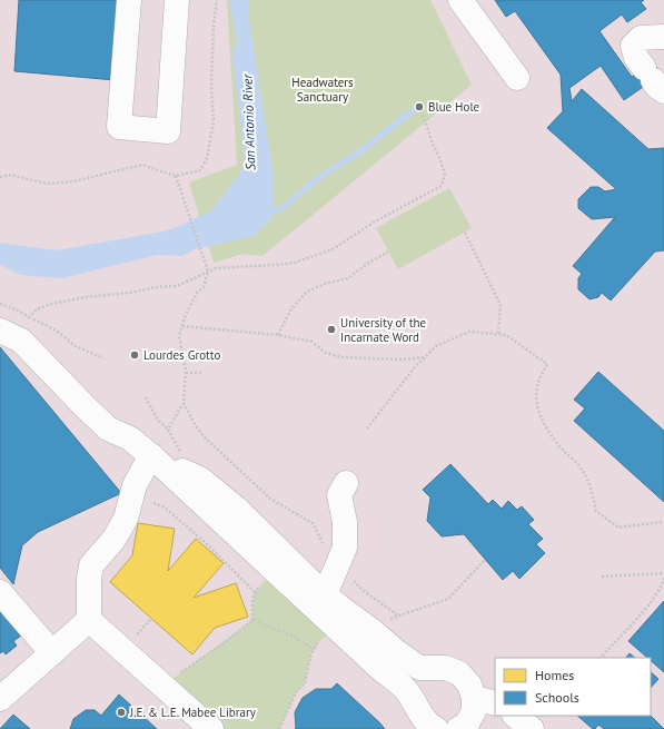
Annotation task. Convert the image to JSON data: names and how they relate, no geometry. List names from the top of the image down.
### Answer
{
  "water": ["San Antonio River"],
  "parks": ["Headwaters Sanctuary"],
  "places": [
    "Blue Hole",
    "University of the Incarnate Word",
    "Lourdes Grotto",
    "J.E. & L.E. Mabee Library"
  ],
  "legend": ["Homes", "Schools"]
}
